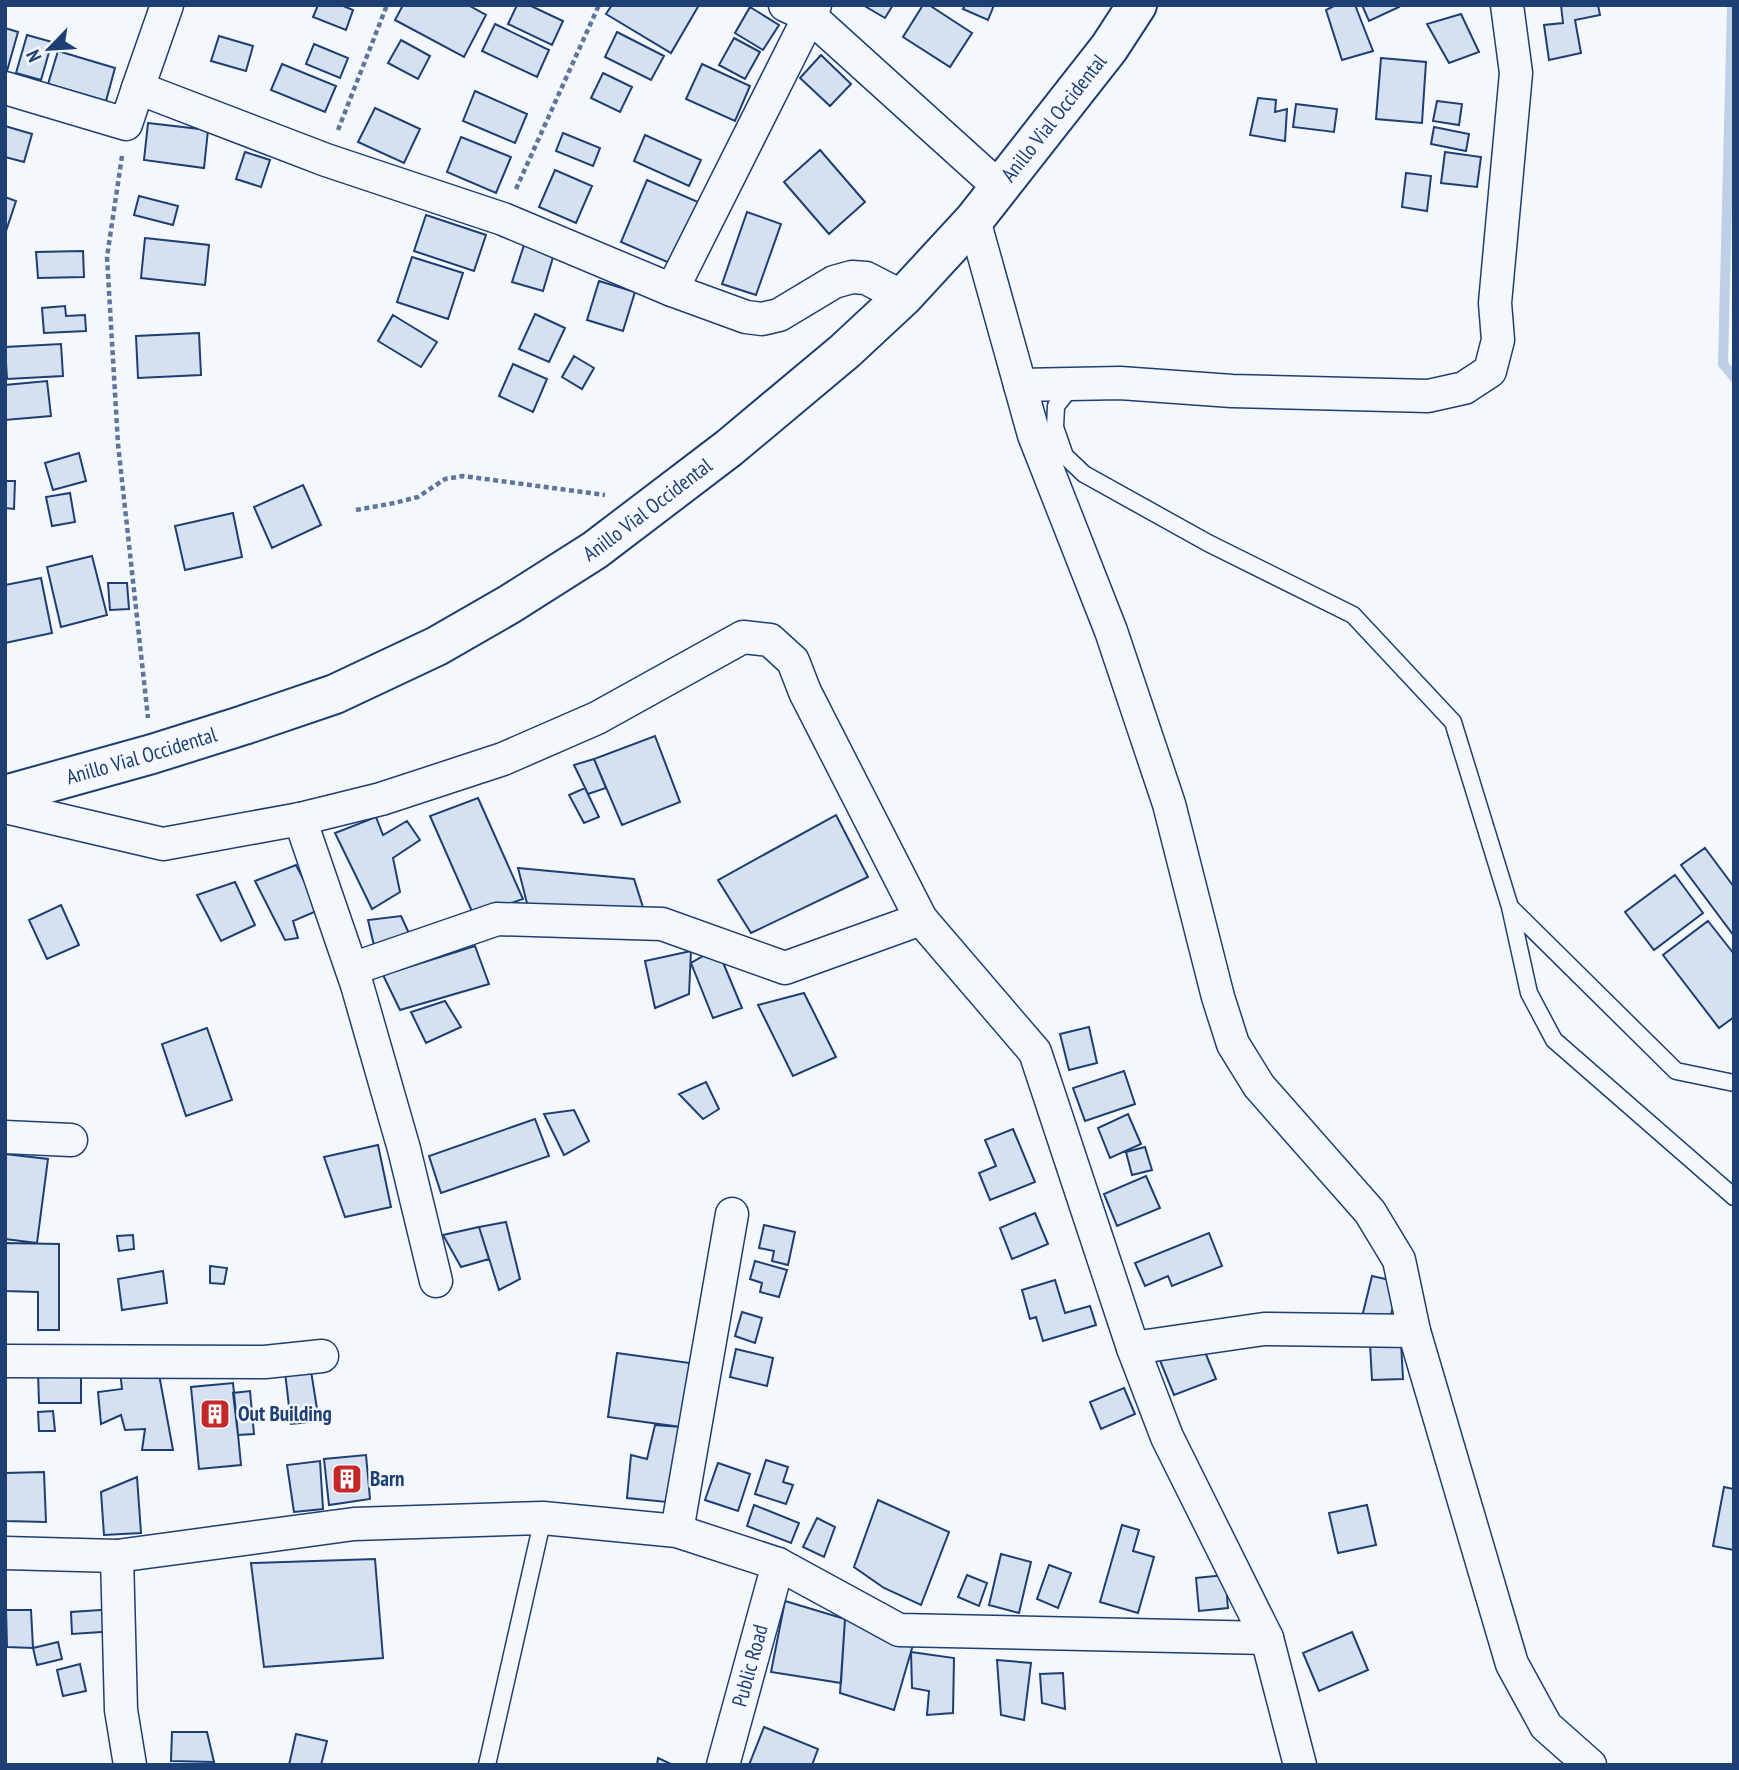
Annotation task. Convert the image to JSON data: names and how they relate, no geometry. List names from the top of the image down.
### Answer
{
  "streets": {
    "highway": ["Anillo Vial Occidental"],
    "street": ["Public Road"]
  },
  "places": {
    "building": ["Out Building", "Barn"]
  },
  "north": "bottom left"
}
